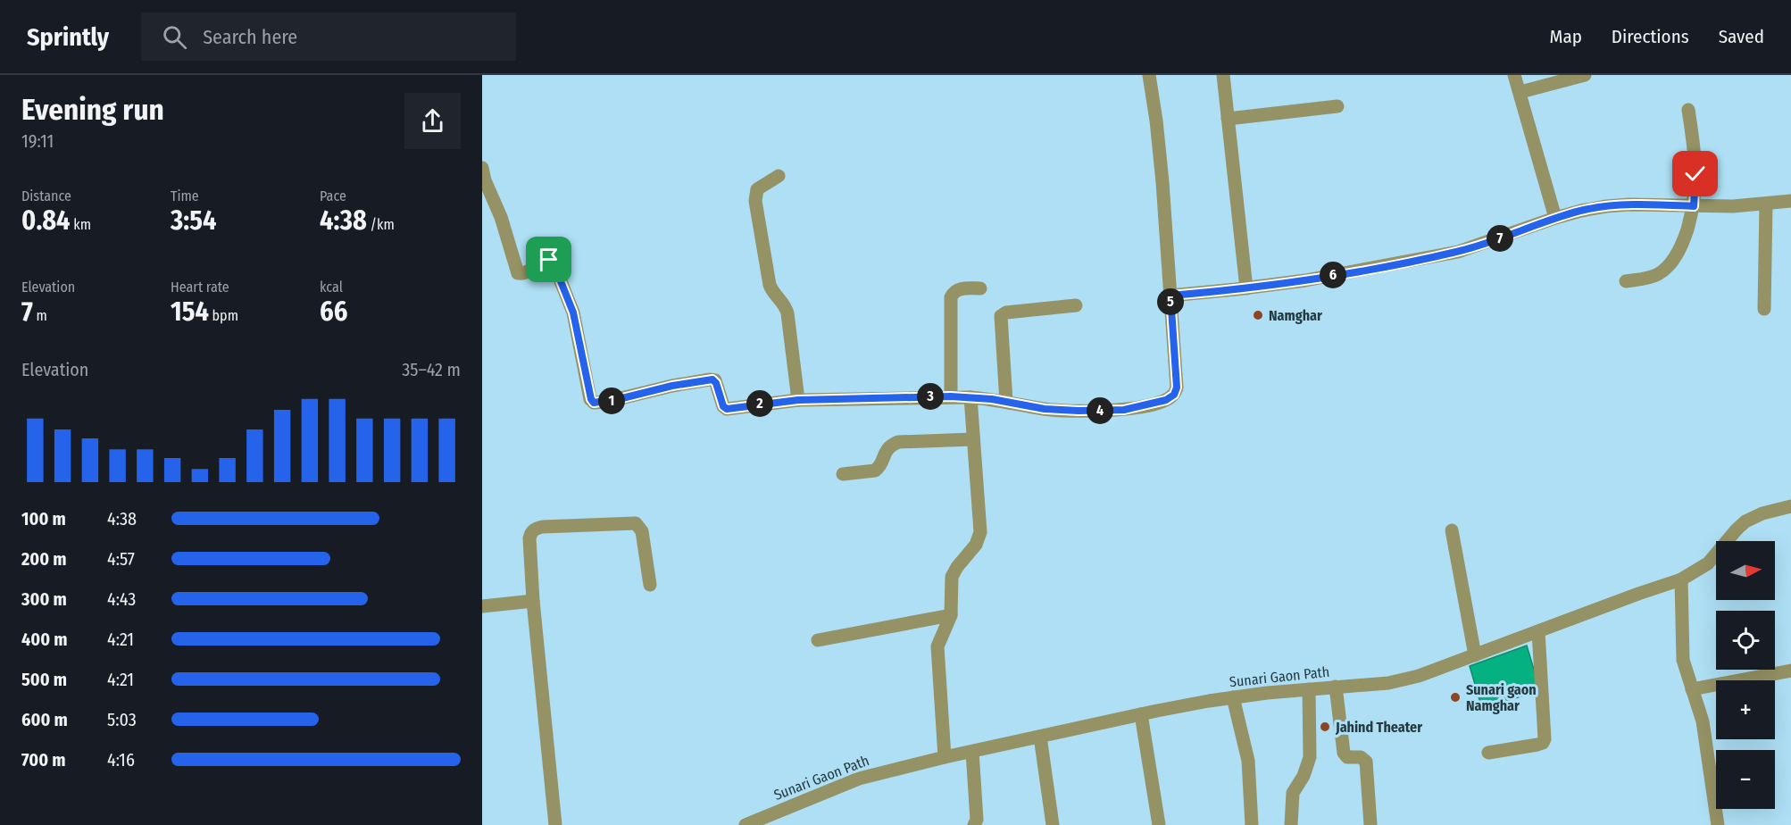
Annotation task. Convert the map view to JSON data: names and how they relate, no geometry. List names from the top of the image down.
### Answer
{
  "streets": {
    "street": ["Sunari Gaon Path"]
  },
  "places": ["Namghar", "Sunari gaon Namghar", "Jahind Theater"],
  "north": "right",
  "page": {
    "header": "Sprintly",
    "search": "Search here",
    "nav": ["Map", "Directions", "Saved"],
    "heading": ["Evening run", "19:11"],
    "stats": [
      ["Distance", "0.84 km"],
      ["Time", "3:54"],
      ["Pace", "4:38 /km"],
      ["Elevation", "7 m"],
      ["Heart rate", "154 bpm"],
      ["kcal", "66"]
    ],
    "pins": [
      "7",
      "6",
      "5",
      "3",
      "1",
      "2",
      "4"
    ],
    "chart": ["Elevation", "35–42 m"],
    "list": [
      {
        "name": "100 m",
        "note": "4:38"
      },
      {
        "name": "200 m",
        "note": "4:57"
      },
      {
        "name": "300 m",
        "note": "4:43"
      },
      {
        "name": "400 m",
        "note": "4:21"
      },
      {
        "name": "500 m",
        "note": "4:21"
      },
      {
        "name": "600 m",
        "note": "5:03"
      },
      {
        "name": "700 m",
        "note": "4:16"
      }
    ],
    "map_buttons": ["+", "−"]
  }
}
